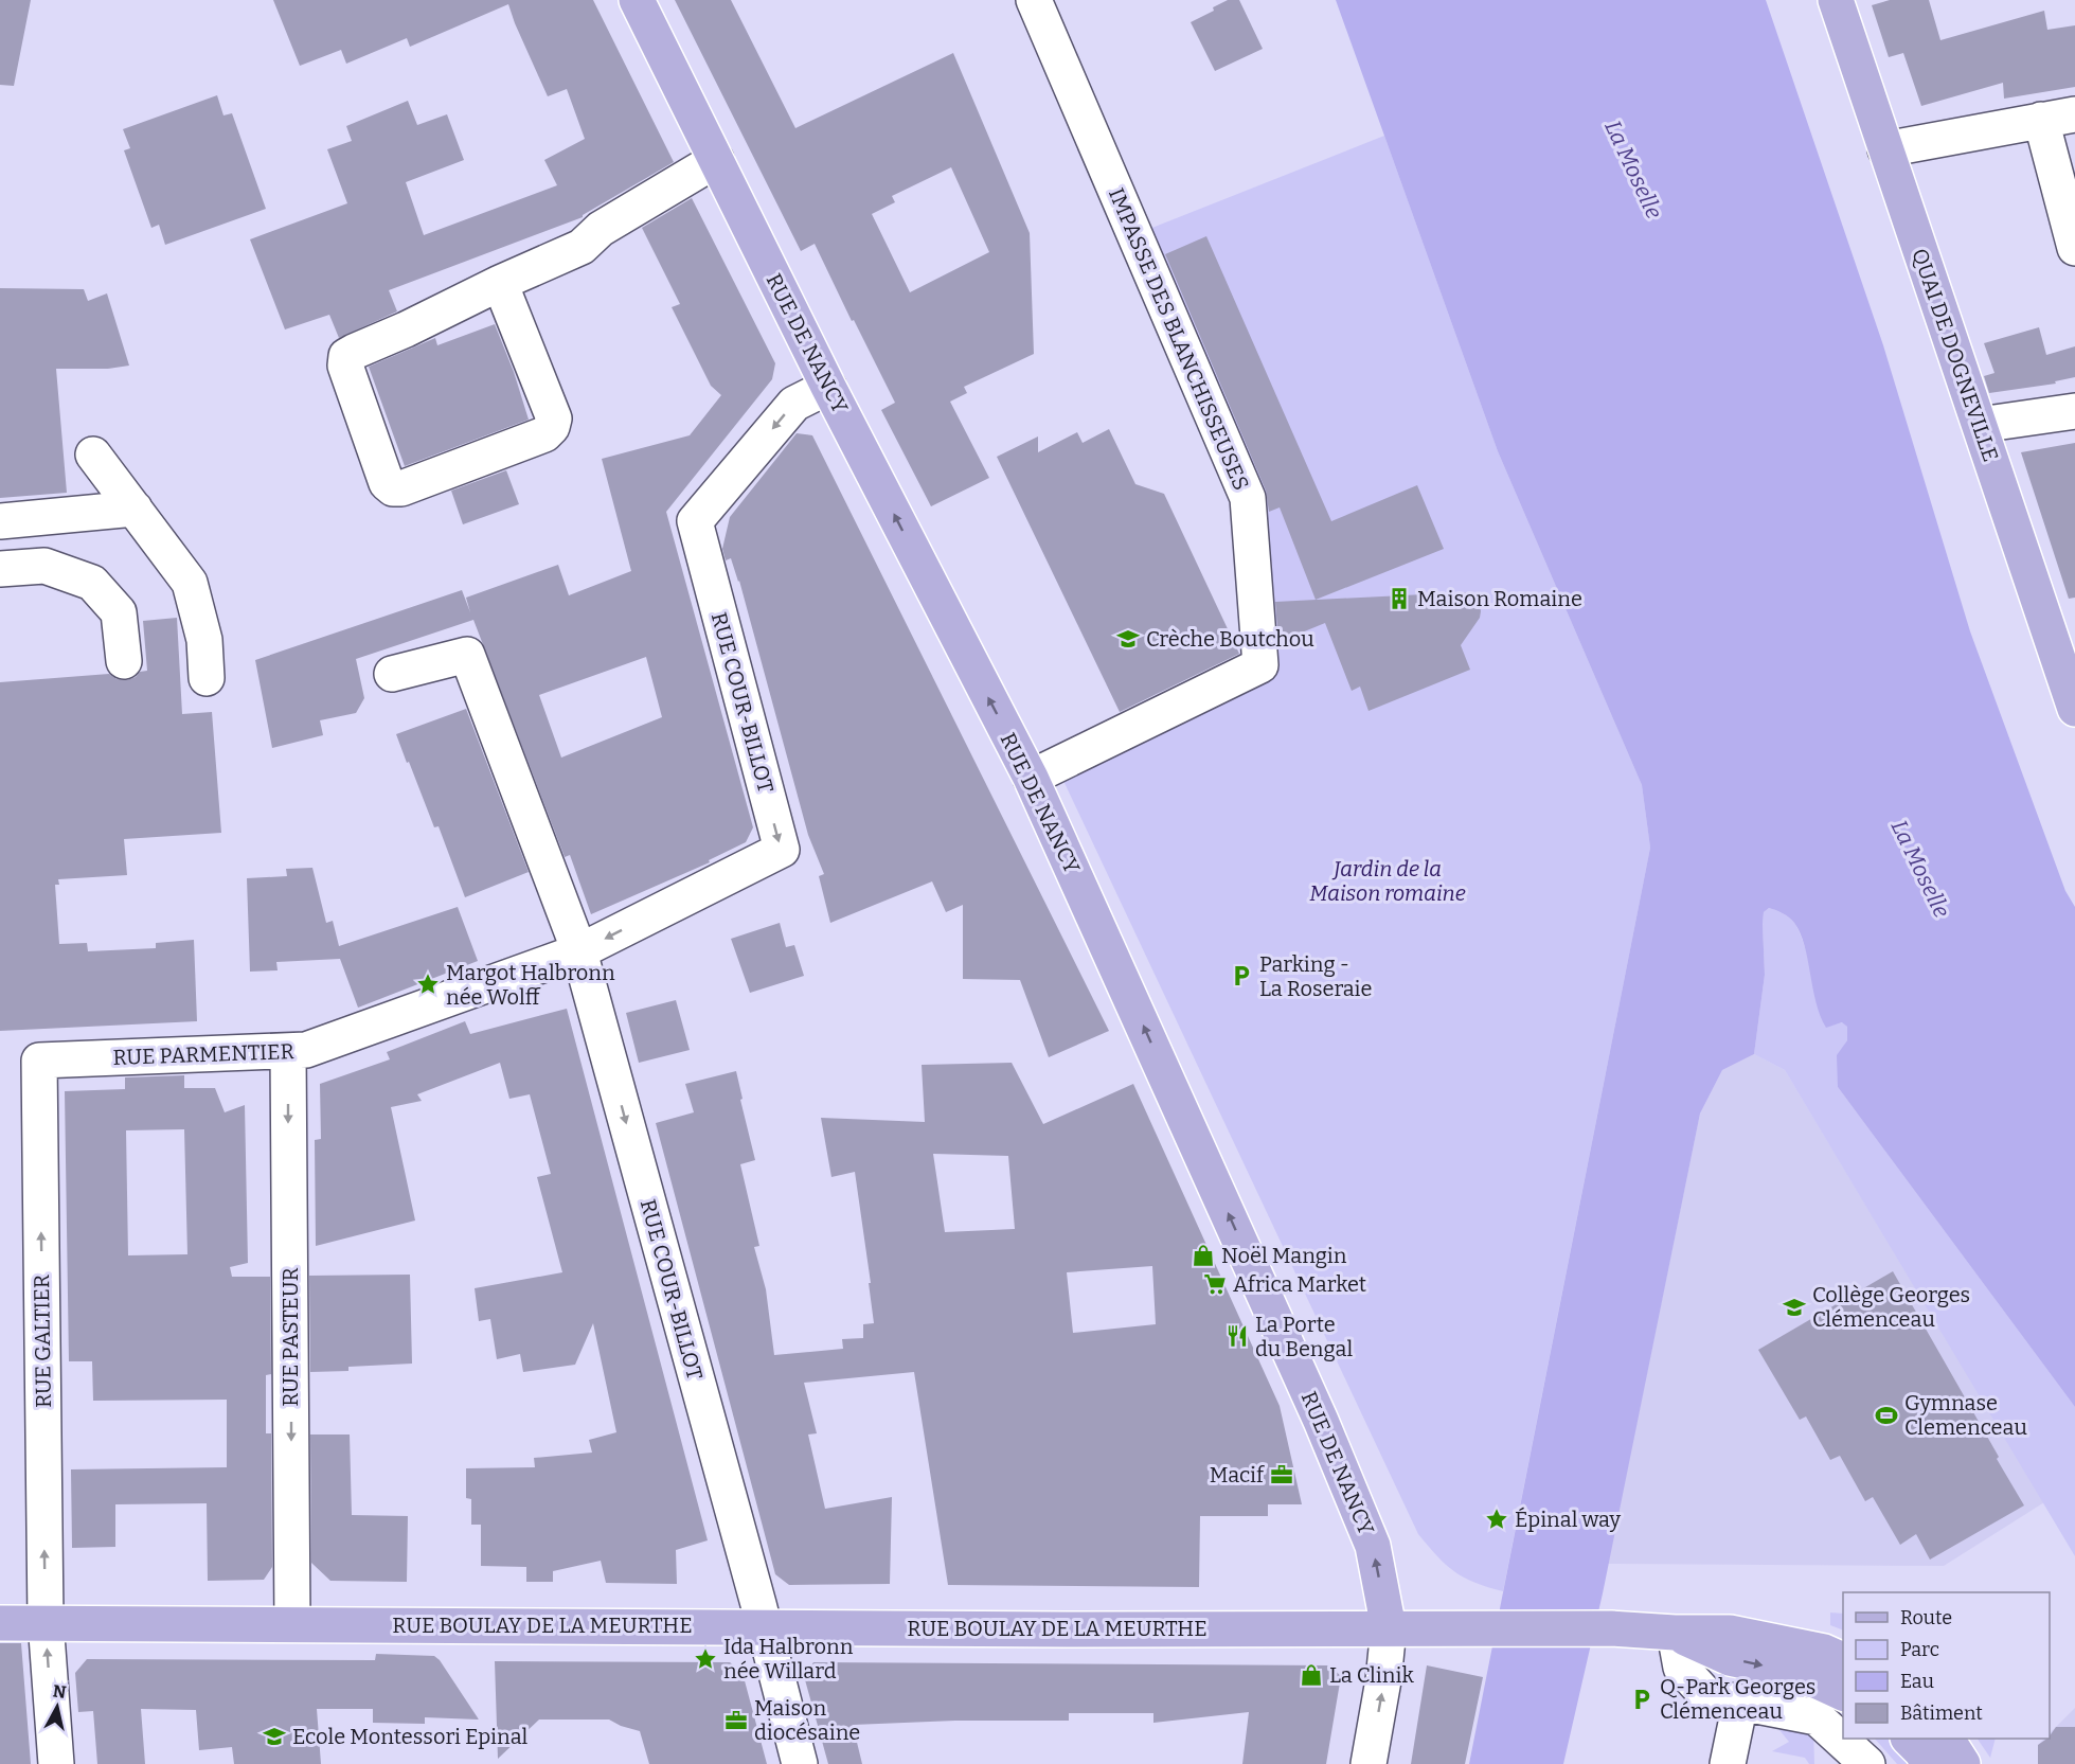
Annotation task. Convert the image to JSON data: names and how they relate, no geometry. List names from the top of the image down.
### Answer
{
  "streets": {
    "main road": ["RUE DE NANCY", "QUAI DE DOGNEVILLE", "RUE BOULAY DE LA MEURTHE"],
    "street": [
      "IMPASSE DES BLANCHISSEUSES",
      "RUE COUR-BILLOT",
      "RUE PARMENTIER",
      "RUE PASTEUR",
      "RUE GALTIER"
    ]
  },
  "crossings": [
    ["IMPASSE DES BLANCHISSEUSES", "RUE DE NANCY"],
    ["RUE DE NANCY", "RUE COUR-BILLOT"],
    ["RUE DE NANCY", "RUE BOULAY DE LA MEURTHE"],
    ["RUE COUR-BILLOT", "RUE PARMENTIER"],
    ["RUE COUR-BILLOT", "RUE BOULAY DE LA MEURTHE"],
    ["RUE PARMENTIER", "RUE PASTEUR"],
    ["RUE PARMENTIER", "RUE GALTIER"],
    ["RUE PASTEUR", "RUE BOULAY DE LA MEURTHE"],
    ["RUE GALTIER", "RUE BOULAY DE LA MEURTHE"]
  ],
  "one_way": [
    "RUE DE NANCY",
    "RUE COUR-BILLOT",
    "RUE PASTEUR",
    "RUE GALTIER"
  ],
  "water": ["La Moselle"],
  "parks": ["Jardin de la Maison romaine"],
  "places": {
    "building": ["Maison Romaine"],
    "school or university": ["Crèche Boutchou", "Collège Georges Clémenceau", "Ecole Montessori Epinal"],
    "parking": ["Parking - La Roseraie", "Q-Park Georges Clémenceau"],
    "place": ["Margot Halbronn née Wolff", "Épinal way", "Ida Halbronn née Willard"],
    "shop": ["Noël Mangin", "La Clinik"],
    "supermarket": ["Africa Market"],
    "restaurant": ["La Porte du Bengal"],
    "sports": ["Gymnase Clemenceau"],
    "office": ["Macif", "Maison diocésaine"]
  },
  "legend": [
    "Route",
    "Parc",
    "Eau",
    "Bâtiment"
  ],
  "north": "top"
}
